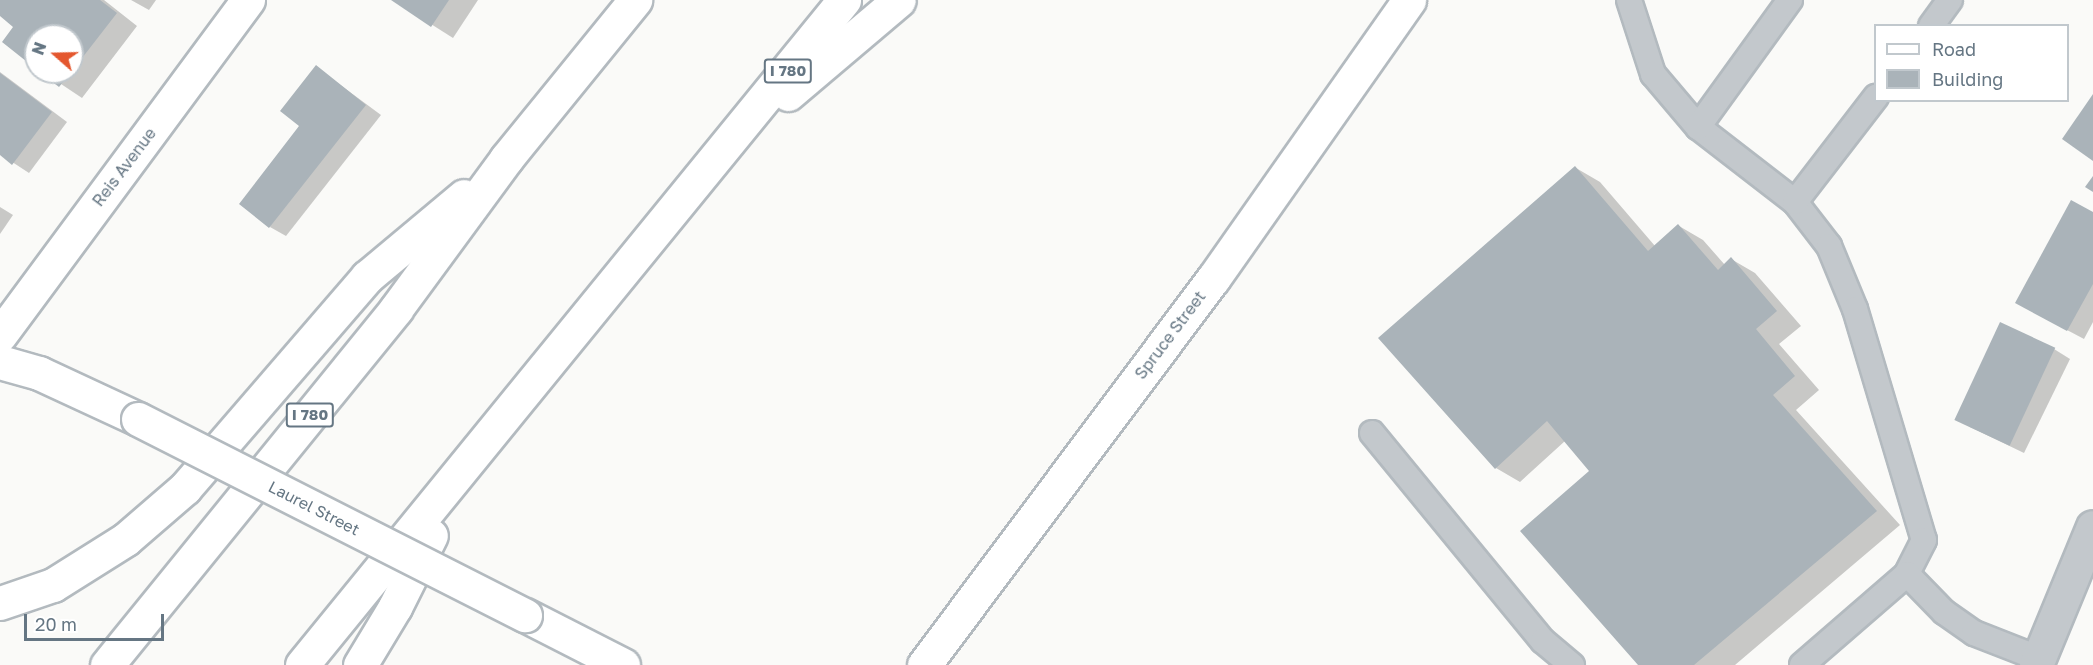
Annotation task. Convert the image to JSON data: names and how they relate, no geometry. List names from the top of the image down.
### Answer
{
  "streets": {
    "main road": [
      "I 780",
      "Reis Avenue",
      "Spruce Street",
      "Laurel Street"
    ]
  },
  "legend": ["Road", "Building"],
  "scale_bar": "20 m",
  "north": "left"
}
